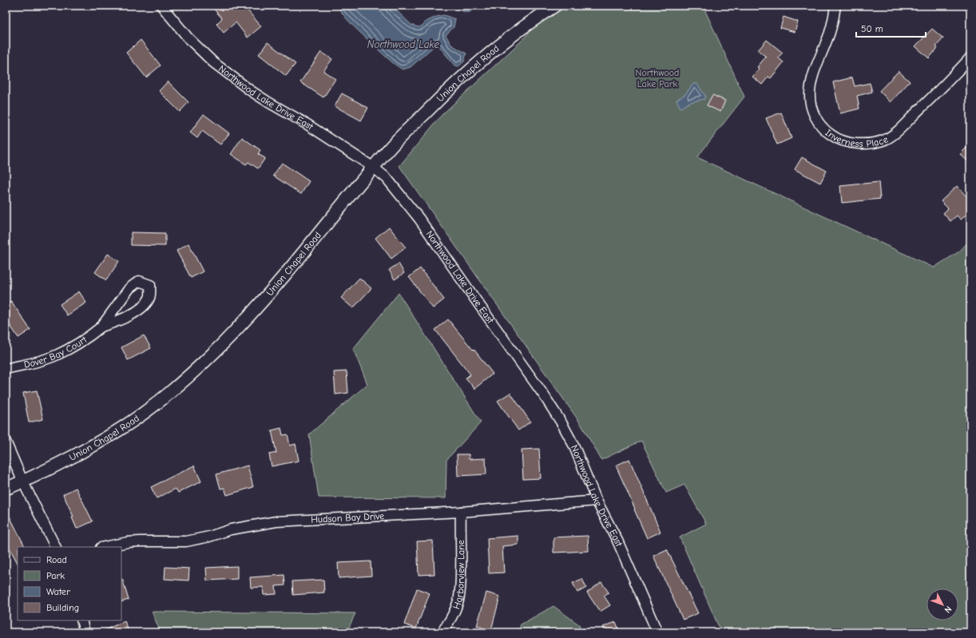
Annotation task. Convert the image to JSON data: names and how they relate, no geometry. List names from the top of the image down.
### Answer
{
  "streets": {
    "street": [
      "Union Chapel Road",
      "Northwood Lake Drive East",
      "Inverness Place",
      "Dover Bay Court",
      "Hudson Bay Drive",
      "Harborview Lane"
    ]
  },
  "crossings": [
    ["Union Chapel Road", "Northwood Lake Drive East"],
    ["Northwood Lake Drive East", "Hudson Bay Drive"],
    ["Hudson Bay Drive", "Harborview Lane"]
  ],
  "water": ["Northwood Lake"],
  "parks": ["Northwood Lake Park"],
  "legend": [
    "Road",
    "Park",
    "Water",
    "Building"
  ],
  "scale_bar": "50 m",
  "north": "bottom right"
}
